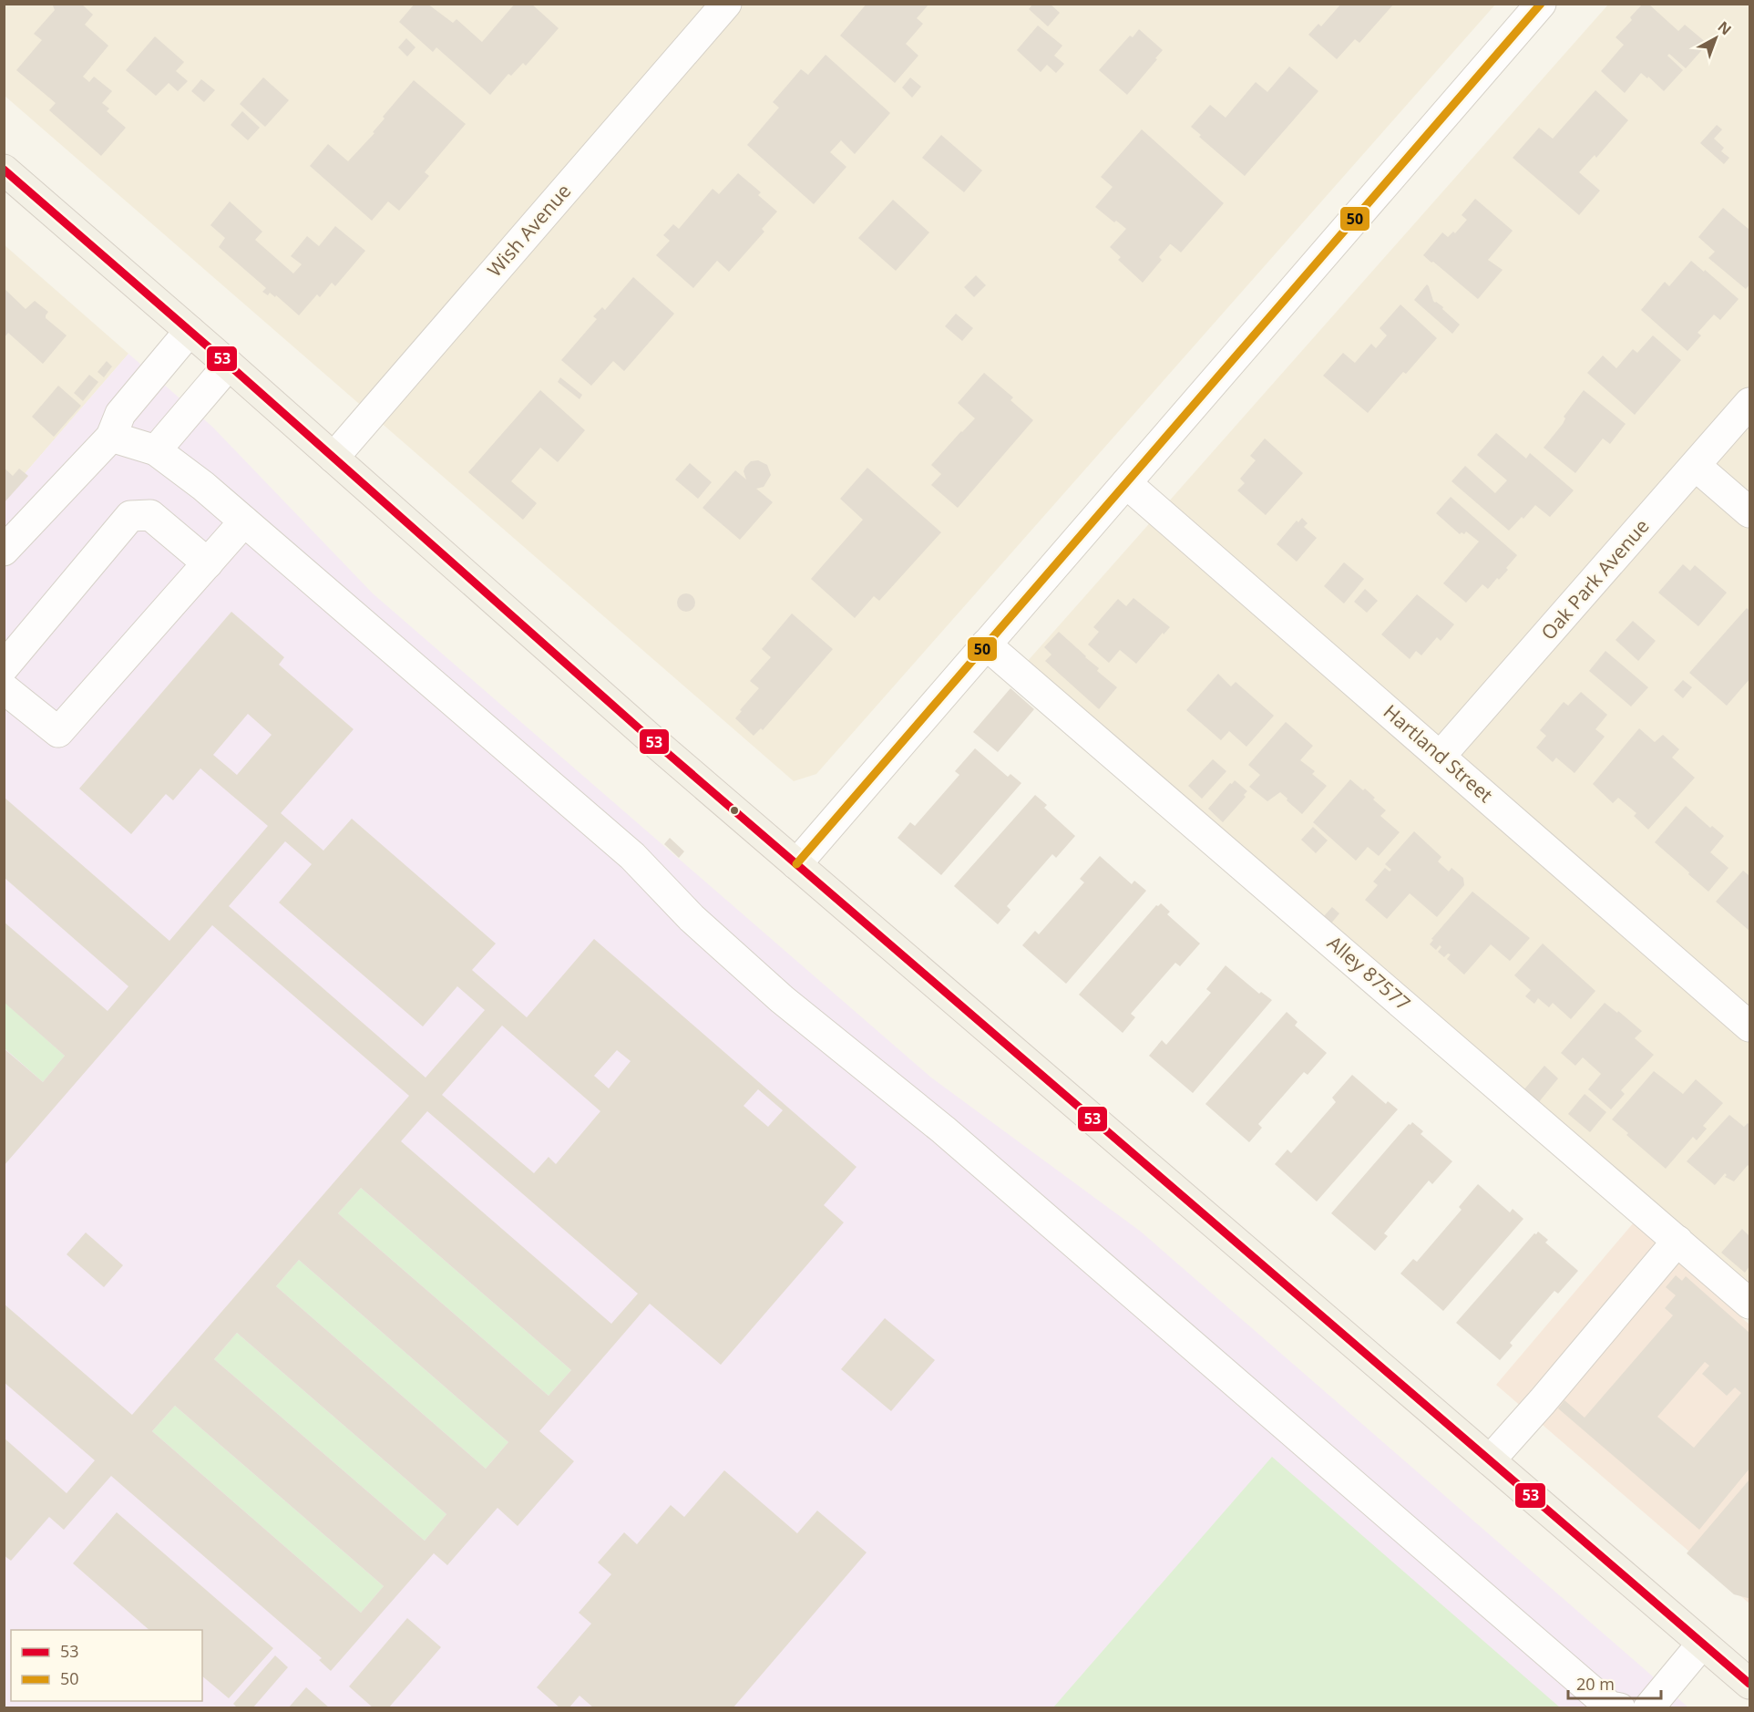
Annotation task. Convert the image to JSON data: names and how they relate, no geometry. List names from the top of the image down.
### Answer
{
  "streets": {
    "street": [
      "Wish Avenue",
      "Oak Park Avenue",
      "Hartland Street",
      "Alley 87577"
    ]
  },
  "crossings": [
    ["Oak Park Avenue", "Hartland Street"]
  ],
  "lines": ["transit line 50", "transit line 53"],
  "legend": ["53", "50"],
  "scale_bar": "20 m",
  "north": "top right"
}
